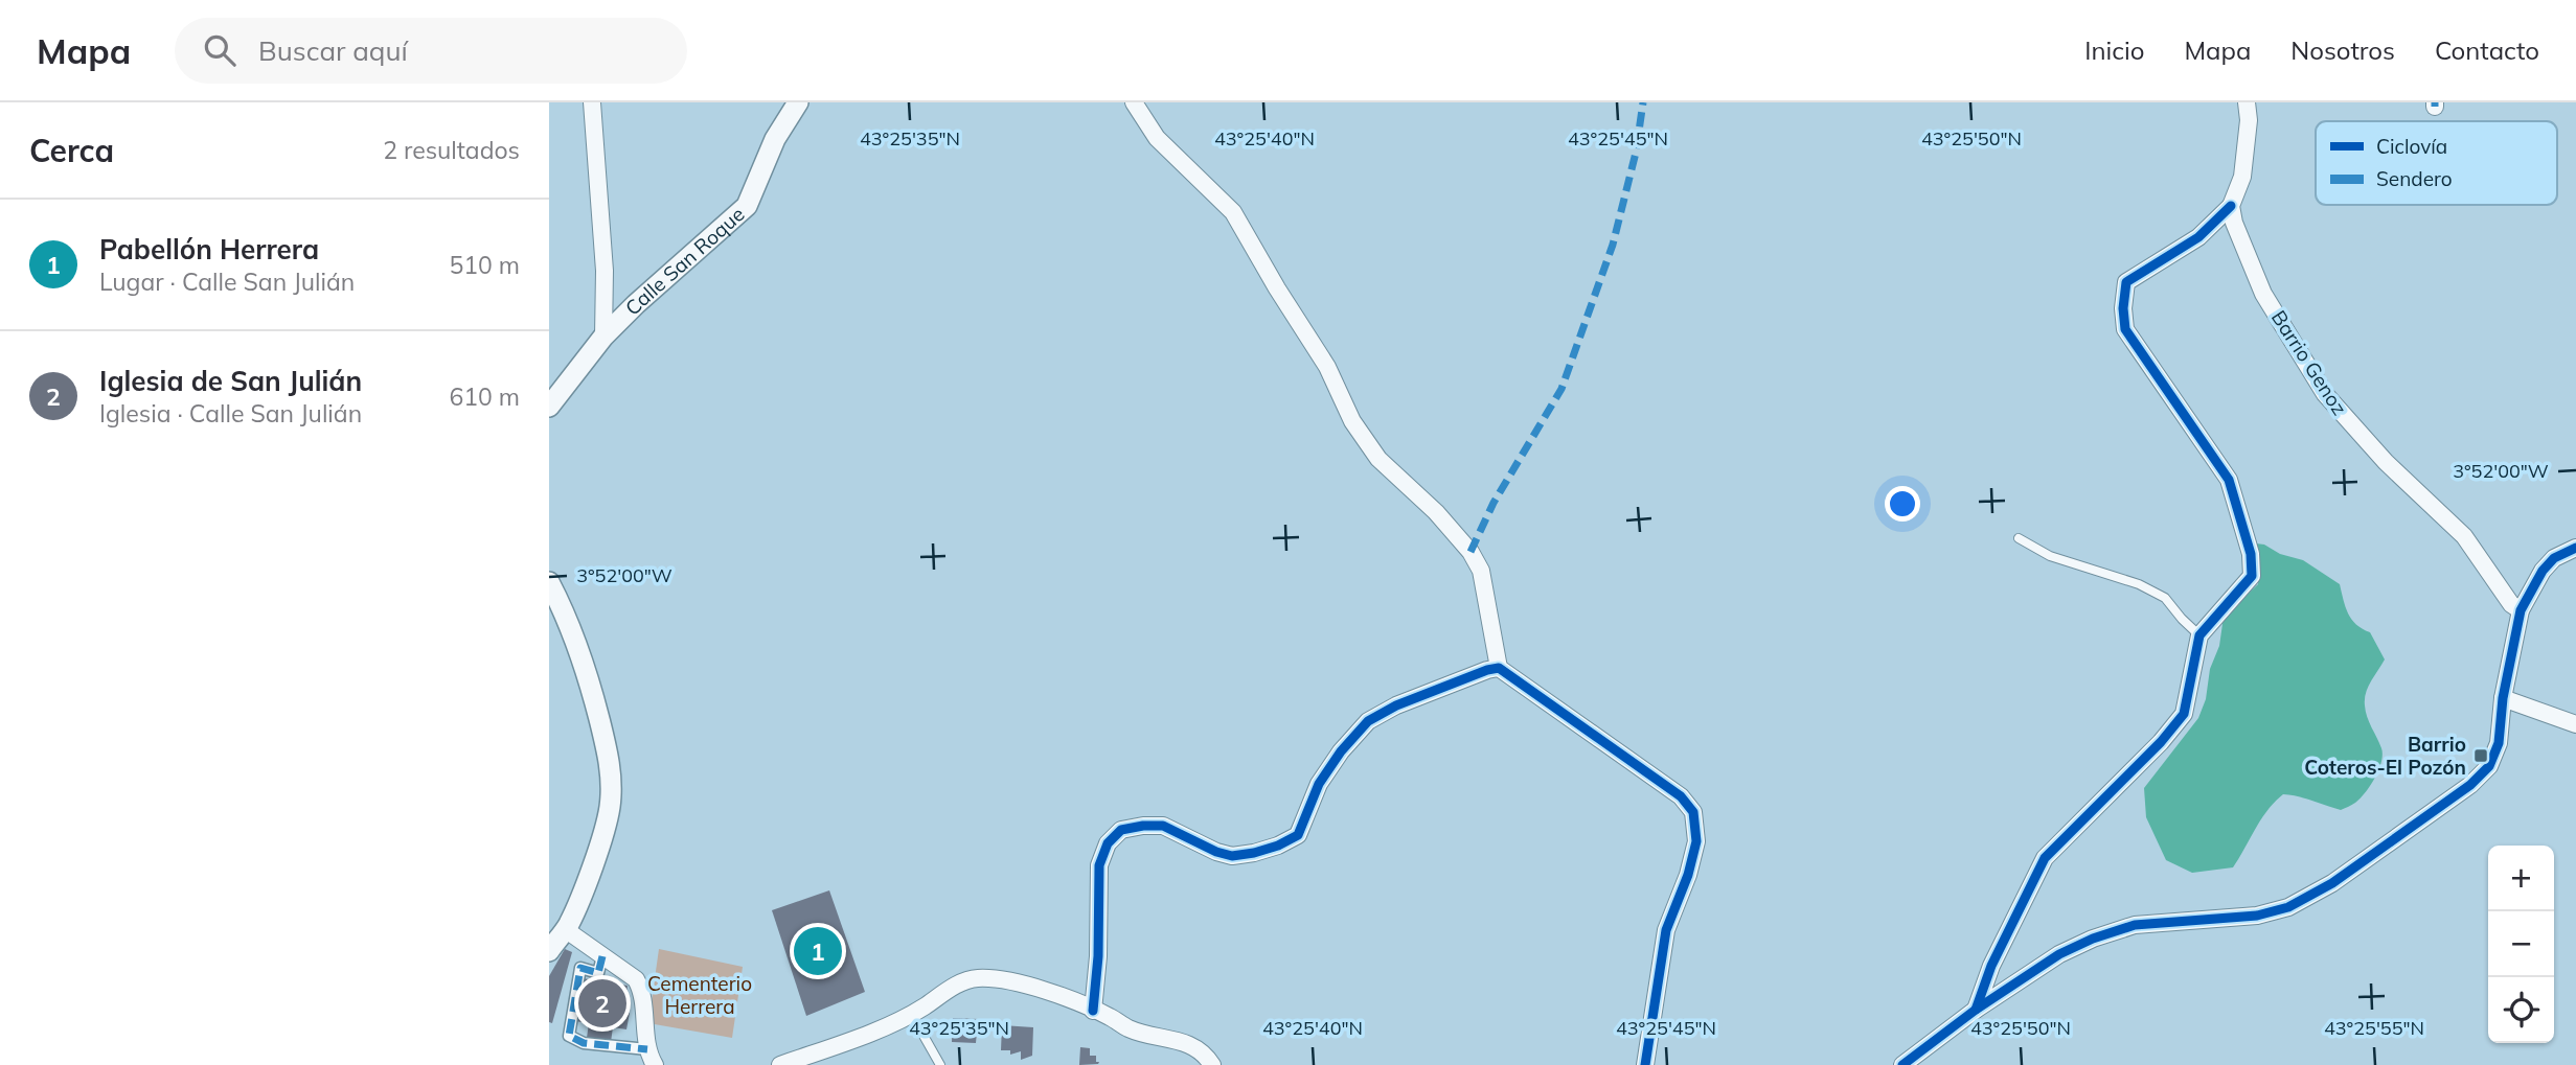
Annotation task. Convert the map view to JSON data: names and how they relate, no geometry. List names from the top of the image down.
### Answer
{
  "streets": {
    "street": ["Calle San Roque", "Barrio Genoz"]
  },
  "parks": ["Cementerio Herrera"],
  "places": {
    "transit": ["Barrio Coteros-El Pozón"]
  },
  "legend": ["Ciclovía", "Sendero"],
  "page": {
    "header": "Mapa",
    "search": "Buscar aquí",
    "nav": [
      "Inicio",
      "Mapa",
      "Nosotros",
      "Contacto"
    ],
    "heading": ["Cerca", "2 resultados"],
    "list": [
      {
        "mark": "1",
        "name": "Pabellón Herrera",
        "note": "Lugar · Calle San Julián",
        "value": "510 m"
      },
      {
        "mark": "2",
        "name": "Iglesia de San Julián",
        "note": "Iglesia · Calle San Julián",
        "value": "610 m"
      }
    ],
    "map_buttons": ["+", "−"],
    "pins": ["1", "2"]
  },
  "coordinates": [
    "43°25'35\"N",
    "43°25'40\"N",
    "43°25'45\"N",
    "43°25'50\"N",
    "3°52'00\"W",
    "43°25'55\"N"
  ]
}
